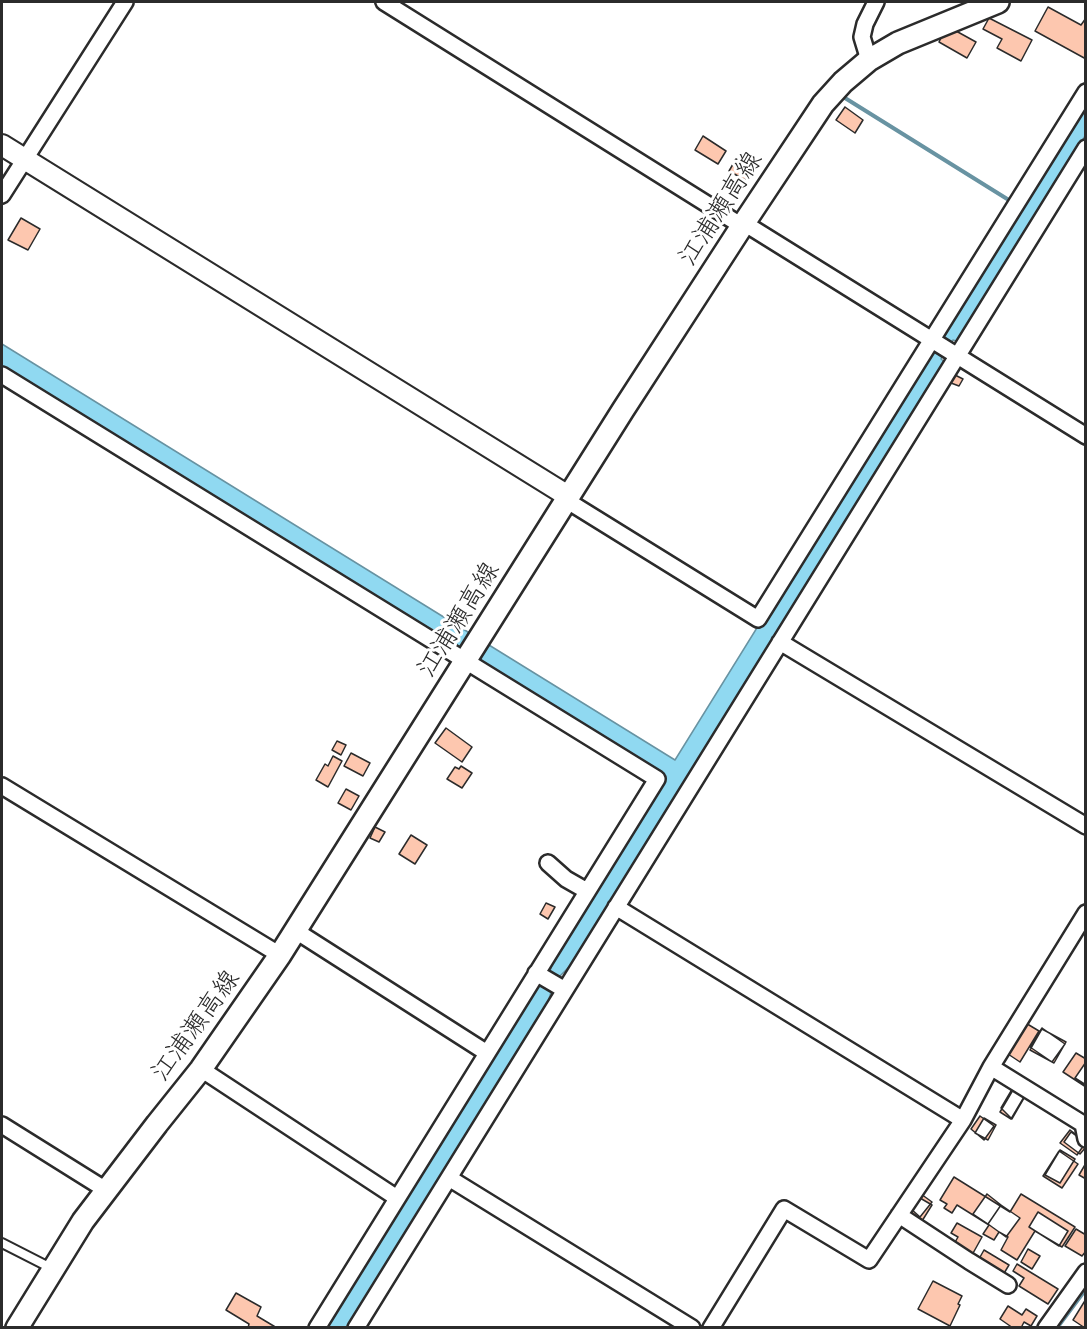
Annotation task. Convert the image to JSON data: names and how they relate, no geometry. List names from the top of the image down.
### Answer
{
  "streets": {
    "main road": ["江浦瀬高線"]
  }
}
